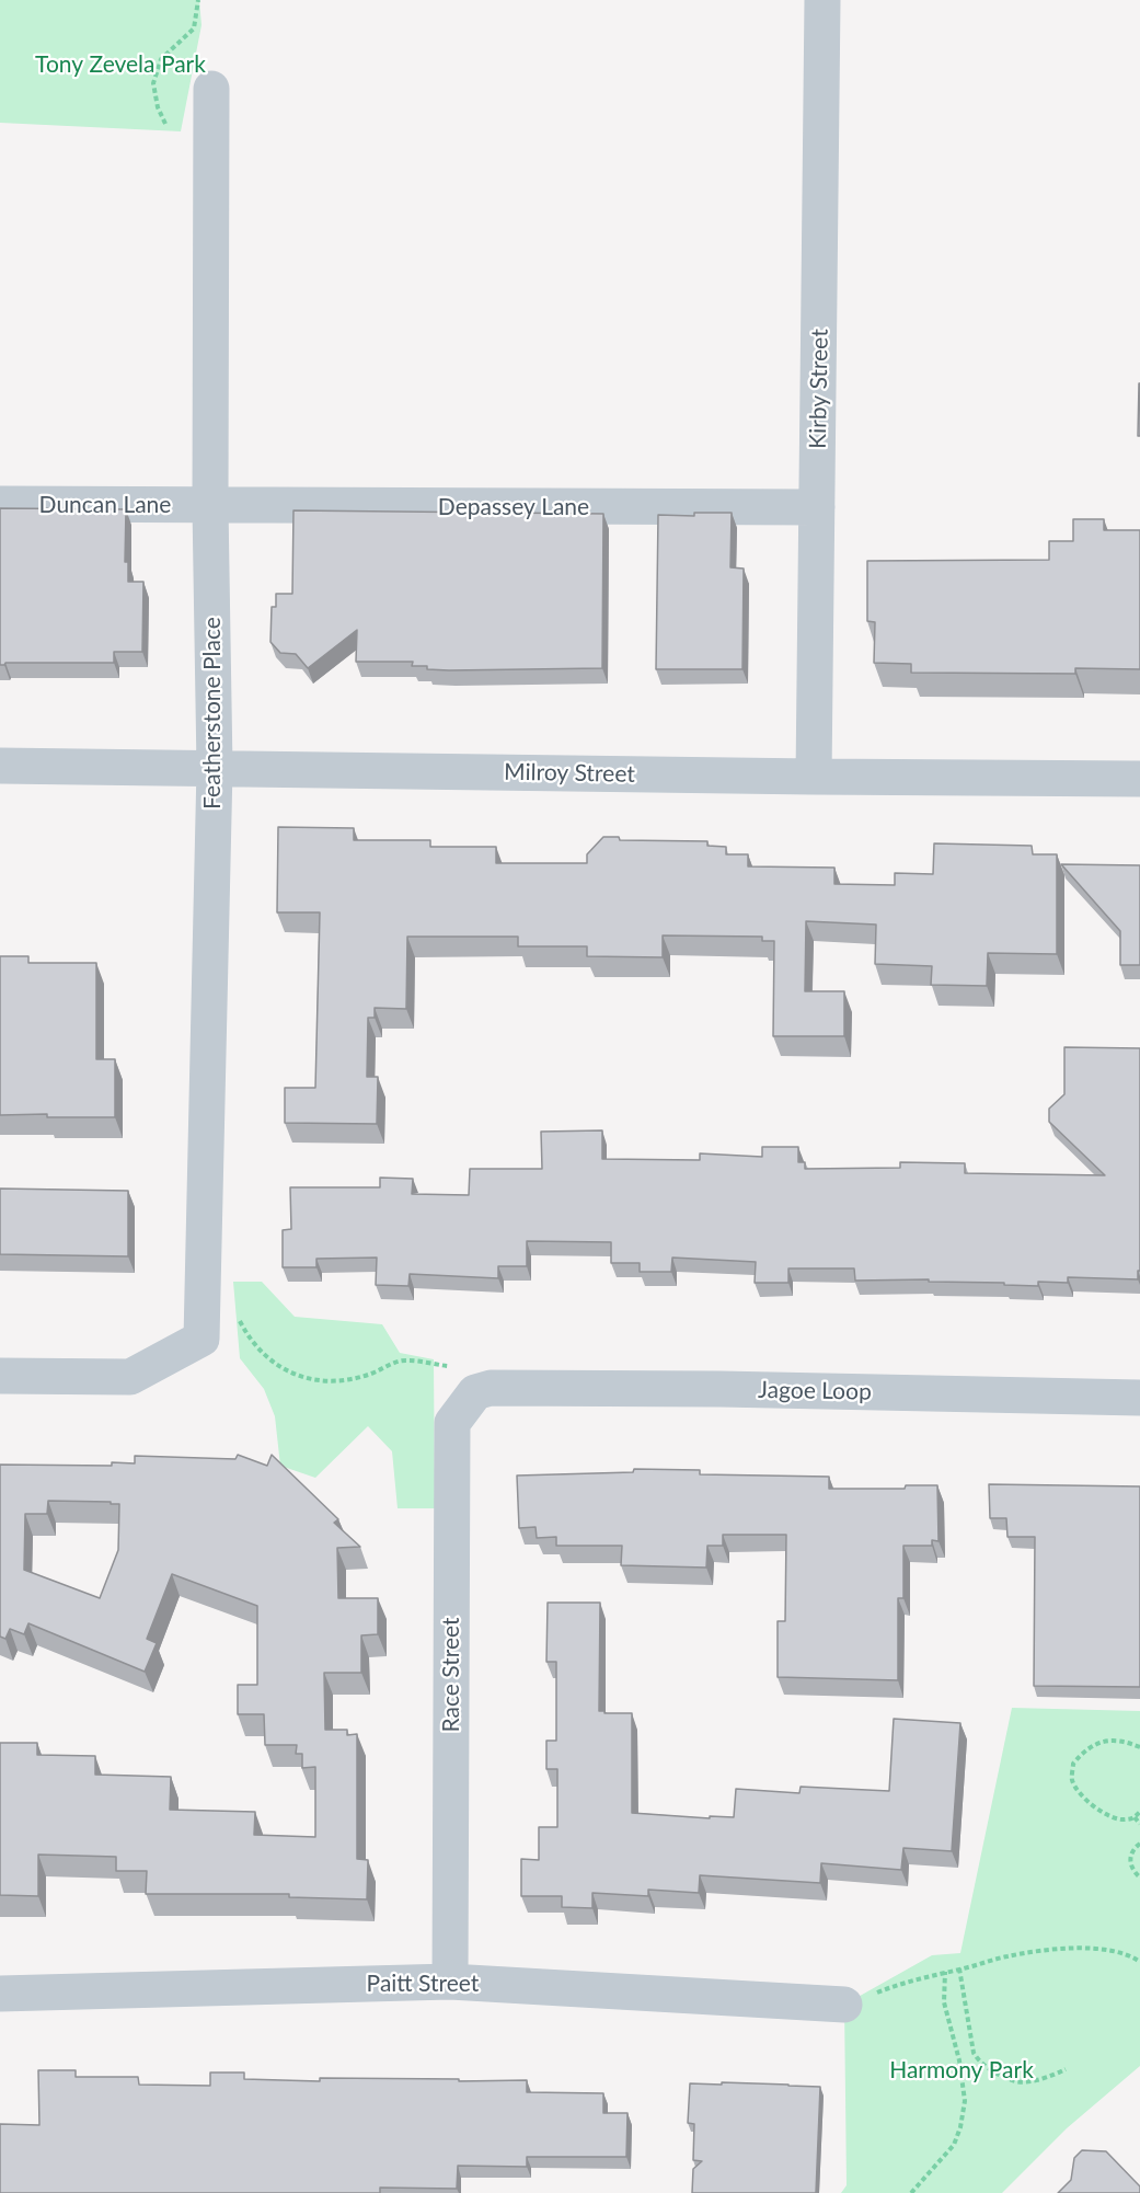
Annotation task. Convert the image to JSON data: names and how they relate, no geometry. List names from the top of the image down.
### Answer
{
  "streets": {
    "street": [
      "Kirby Street",
      "Duncan Lane",
      "Depassey Lane",
      "Featherstone Place",
      "Milroy Street",
      "Jagoe Loop",
      "Race Street",
      "Paitt Street"
    ]
  },
  "crossings": [
    ["Kirby Street", "Depassey Lane"],
    ["Kirby Street", "Milroy Street"],
    ["Duncan Lane", "Depassey Lane"],
    ["Duncan Lane", "Featherstone Place"],
    ["Depassey Lane", "Featherstone Place"],
    ["Featherstone Place", "Milroy Street"],
    ["Jagoe Loop", "Race Street"],
    ["Race Street", "Paitt Street"]
  ],
  "parks": ["Tony Zevela Park", "Harmony Park"]
}
